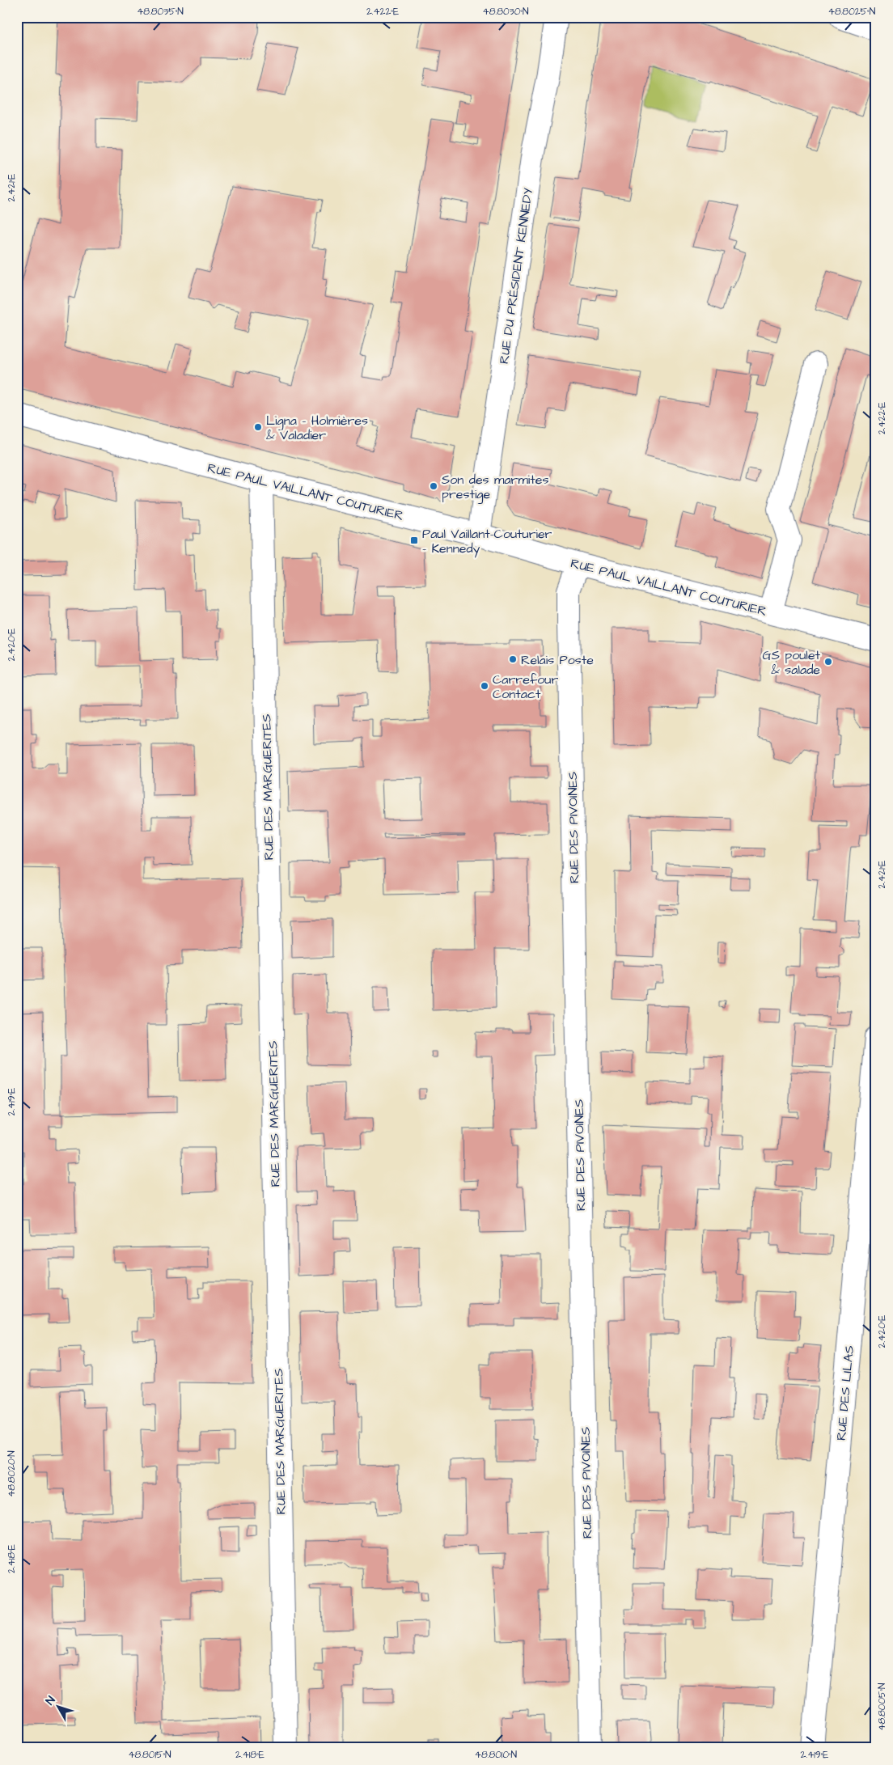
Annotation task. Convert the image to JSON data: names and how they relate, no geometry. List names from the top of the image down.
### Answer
{
  "streets": {
    "street": [
      "RUE DU PRÉSIDENT KENNEDY",
      "RUE PAUL VAILLANT COUTURIER",
      "RUE DES MARGUERITES",
      "RUE DES PIVOINES",
      "RUE DES LILAS"
    ]
  },
  "crossings": [
    ["RUE DU PRÉSIDENT KENNEDY", "RUE PAUL VAILLANT COUTURIER"],
    ["RUE PAUL VAILLANT COUTURIER", "RUE DES MARGUERITES"],
    ["RUE PAUL VAILLANT COUTURIER", "RUE DES PIVOINES"]
  ],
  "places": {
    "other": [
      "Ligna - Holmières & Valadier",
      "Son des marmites prestige",
      "Relais Poste",
      "GS poulet & salade",
      "Carrefour Contact"
    ],
    "transit": ["Paul Vaillant-Couturier - Kennedy"]
  },
  "north": "top left",
  "coordinates": [
    "48.8035°N",
    "2.422°E",
    "48.8030°N",
    "48.8025°N",
    "2.421°E",
    "2.420°E",
    "2.419°E",
    "48.8020°N",
    "2.418°E",
    "48.8005°N",
    "48.8015°N",
    "48.8010°N"
  ]
}
